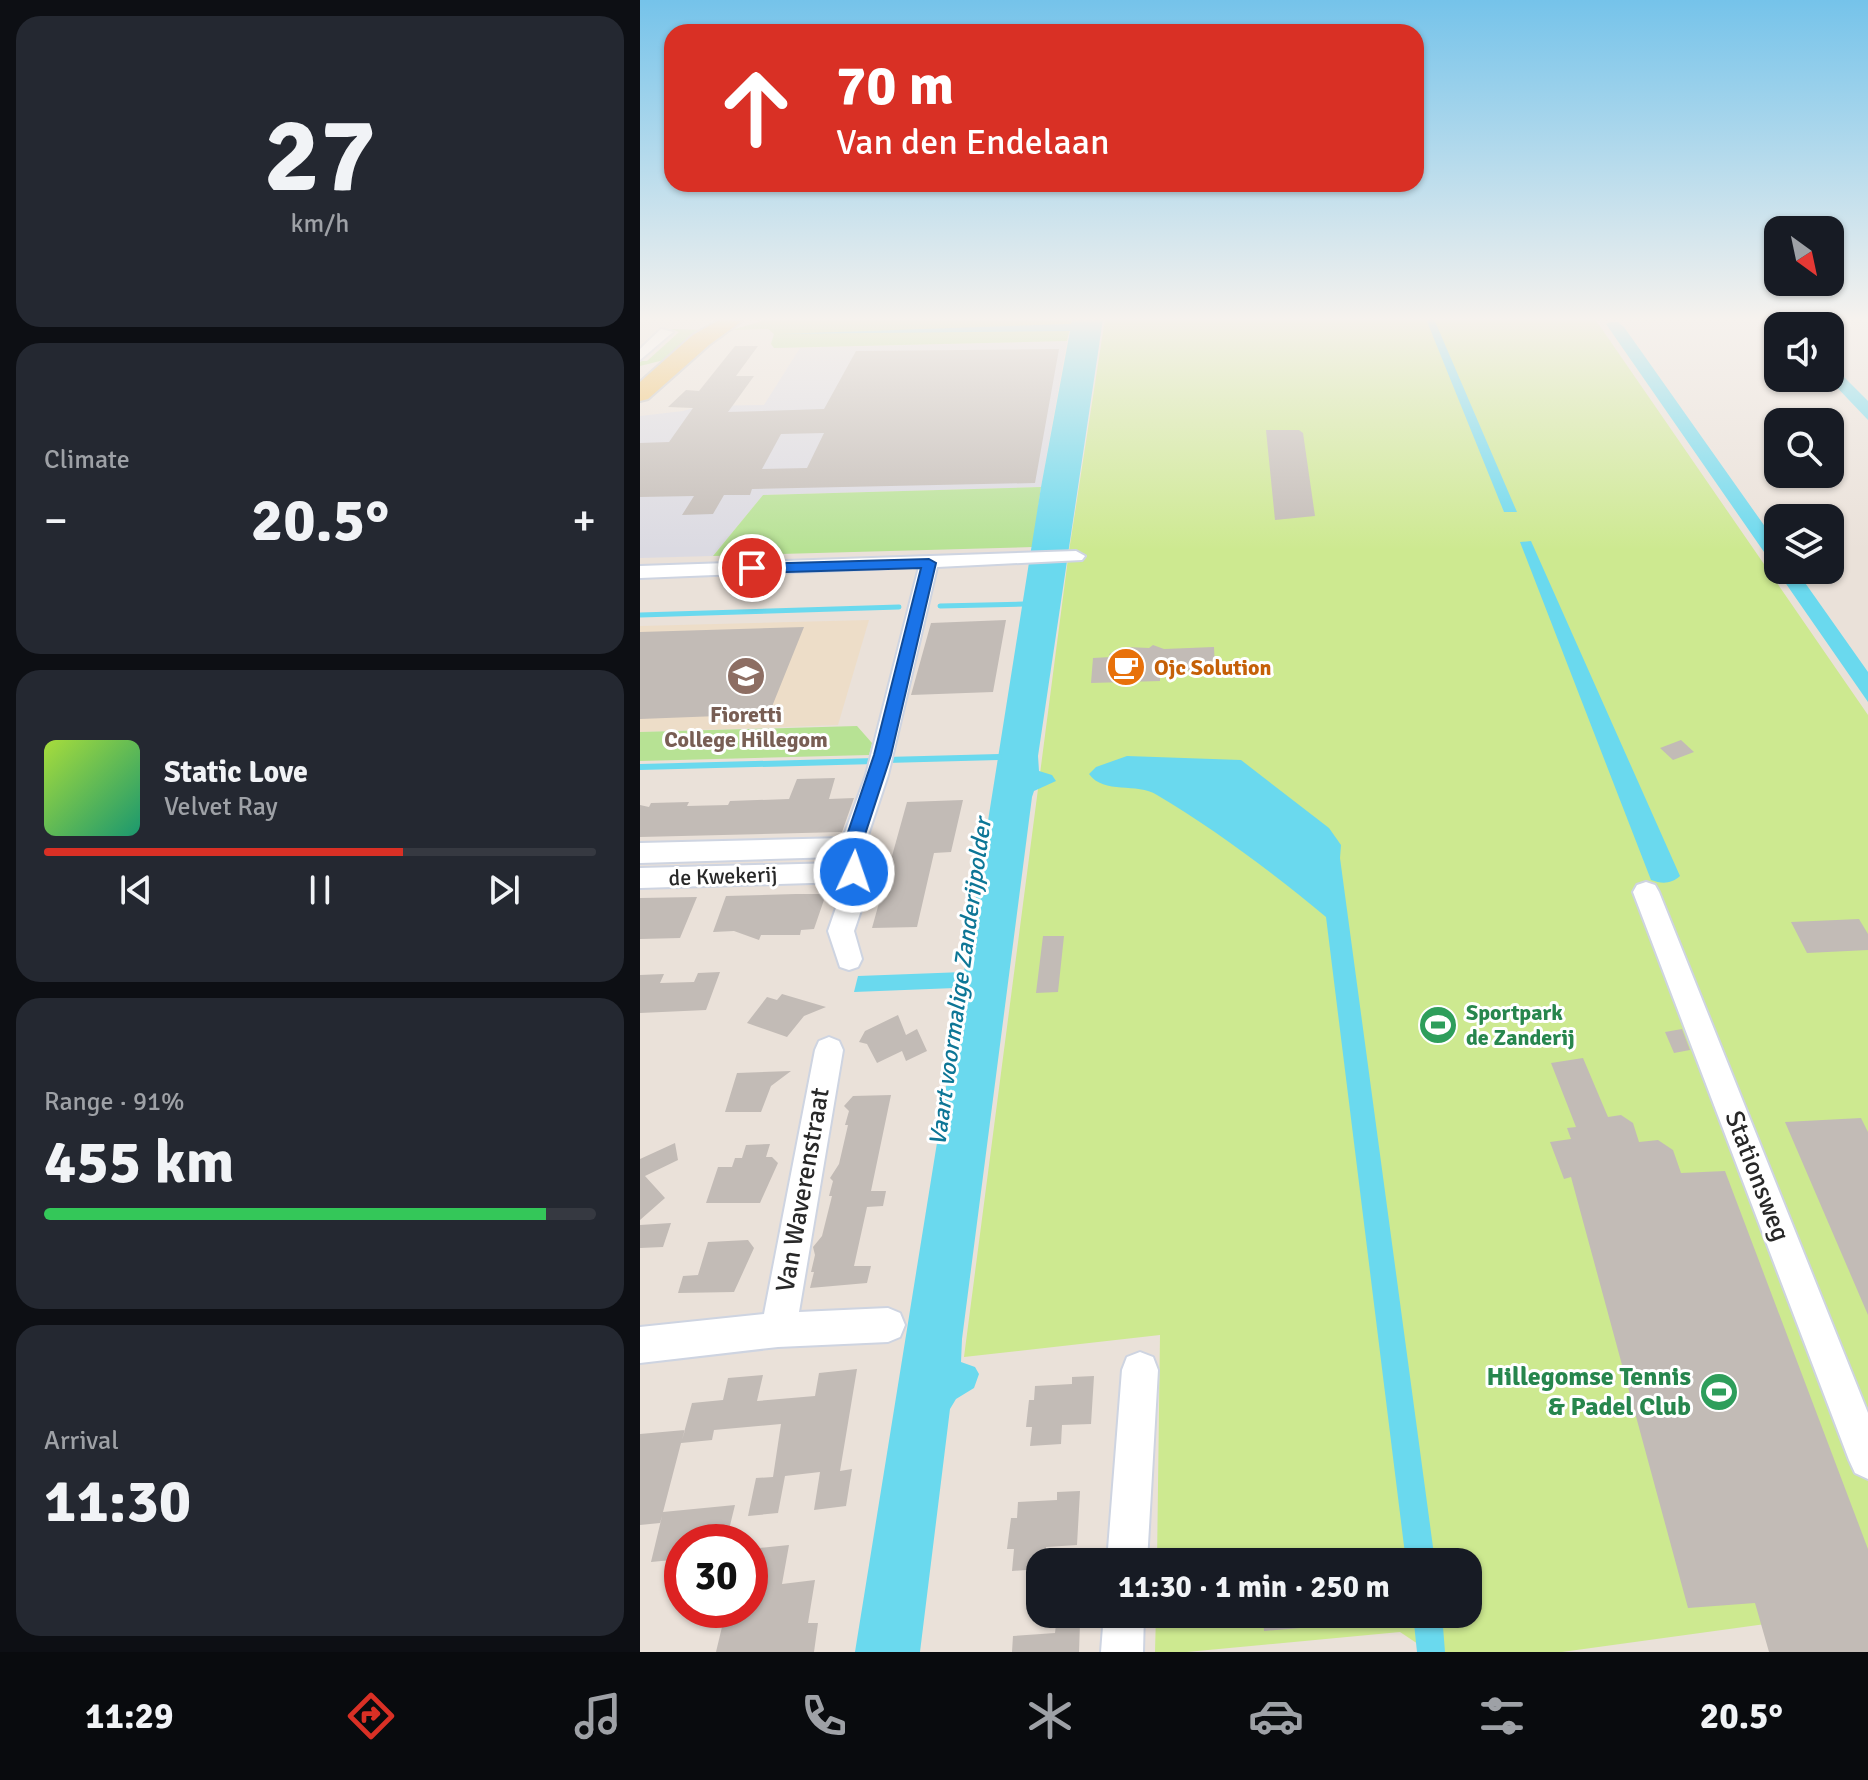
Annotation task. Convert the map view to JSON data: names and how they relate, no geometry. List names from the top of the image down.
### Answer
{
  "streets": {
    "street": ["de Kwekerij", "Stationsweg", "Van Waverenstraat"]
  },
  "water": ["Vaart voormalige Zanderijpolder"],
  "places": {
    "cafe": ["Ojc Solution"],
    "school or university": ["Fioretti College Hillegom"],
    "sports": ["Sportpark de Zanderij", "Hillegomse Tennis & Padel Club"]
  },
  "north": "bottom right",
  "page": {
    "tile": [
      ["27", "km/h"],
      "Climate",
      ["Range · 91%", "455 km"],
      ["Arrival", "11:30"]
    ],
    "turn": ["70 m", "Van den Endelaan"],
    "heat": ["−", "20.5°", "+"],
    "song": ["Static Love", "Velvet Ray"],
    "limit": "30",
    "trip": "11:30 · 1 min · 250 m",
    "tabs": ["11:29", "20.5°"]
  }
}
